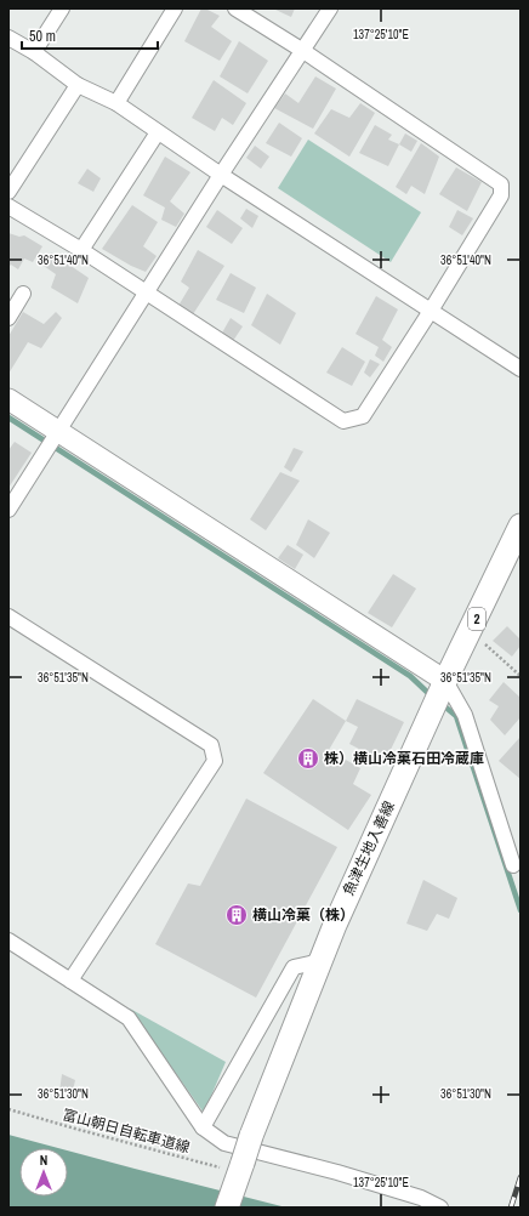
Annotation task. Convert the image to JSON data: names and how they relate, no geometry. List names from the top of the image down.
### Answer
{
  "streets": {
    "main road": ["2", "魚津生地入善線"],
    "path": ["富山朝日自転車道線"]
  },
  "crossings": [
    ["魚津生地入善線", "富山朝日自転車道線"]
  ],
  "places": {
    "building": ["株）横山冷菓石田冷蔵庫", "横山冷菓（株）"]
  },
  "scale_bar": "50 m",
  "north": "top",
  "coordinates": [
    "137°25'10\"E",
    "36°51'40\"N",
    "36°51'35\"N",
    "36°51'30\"N"
  ]
}
